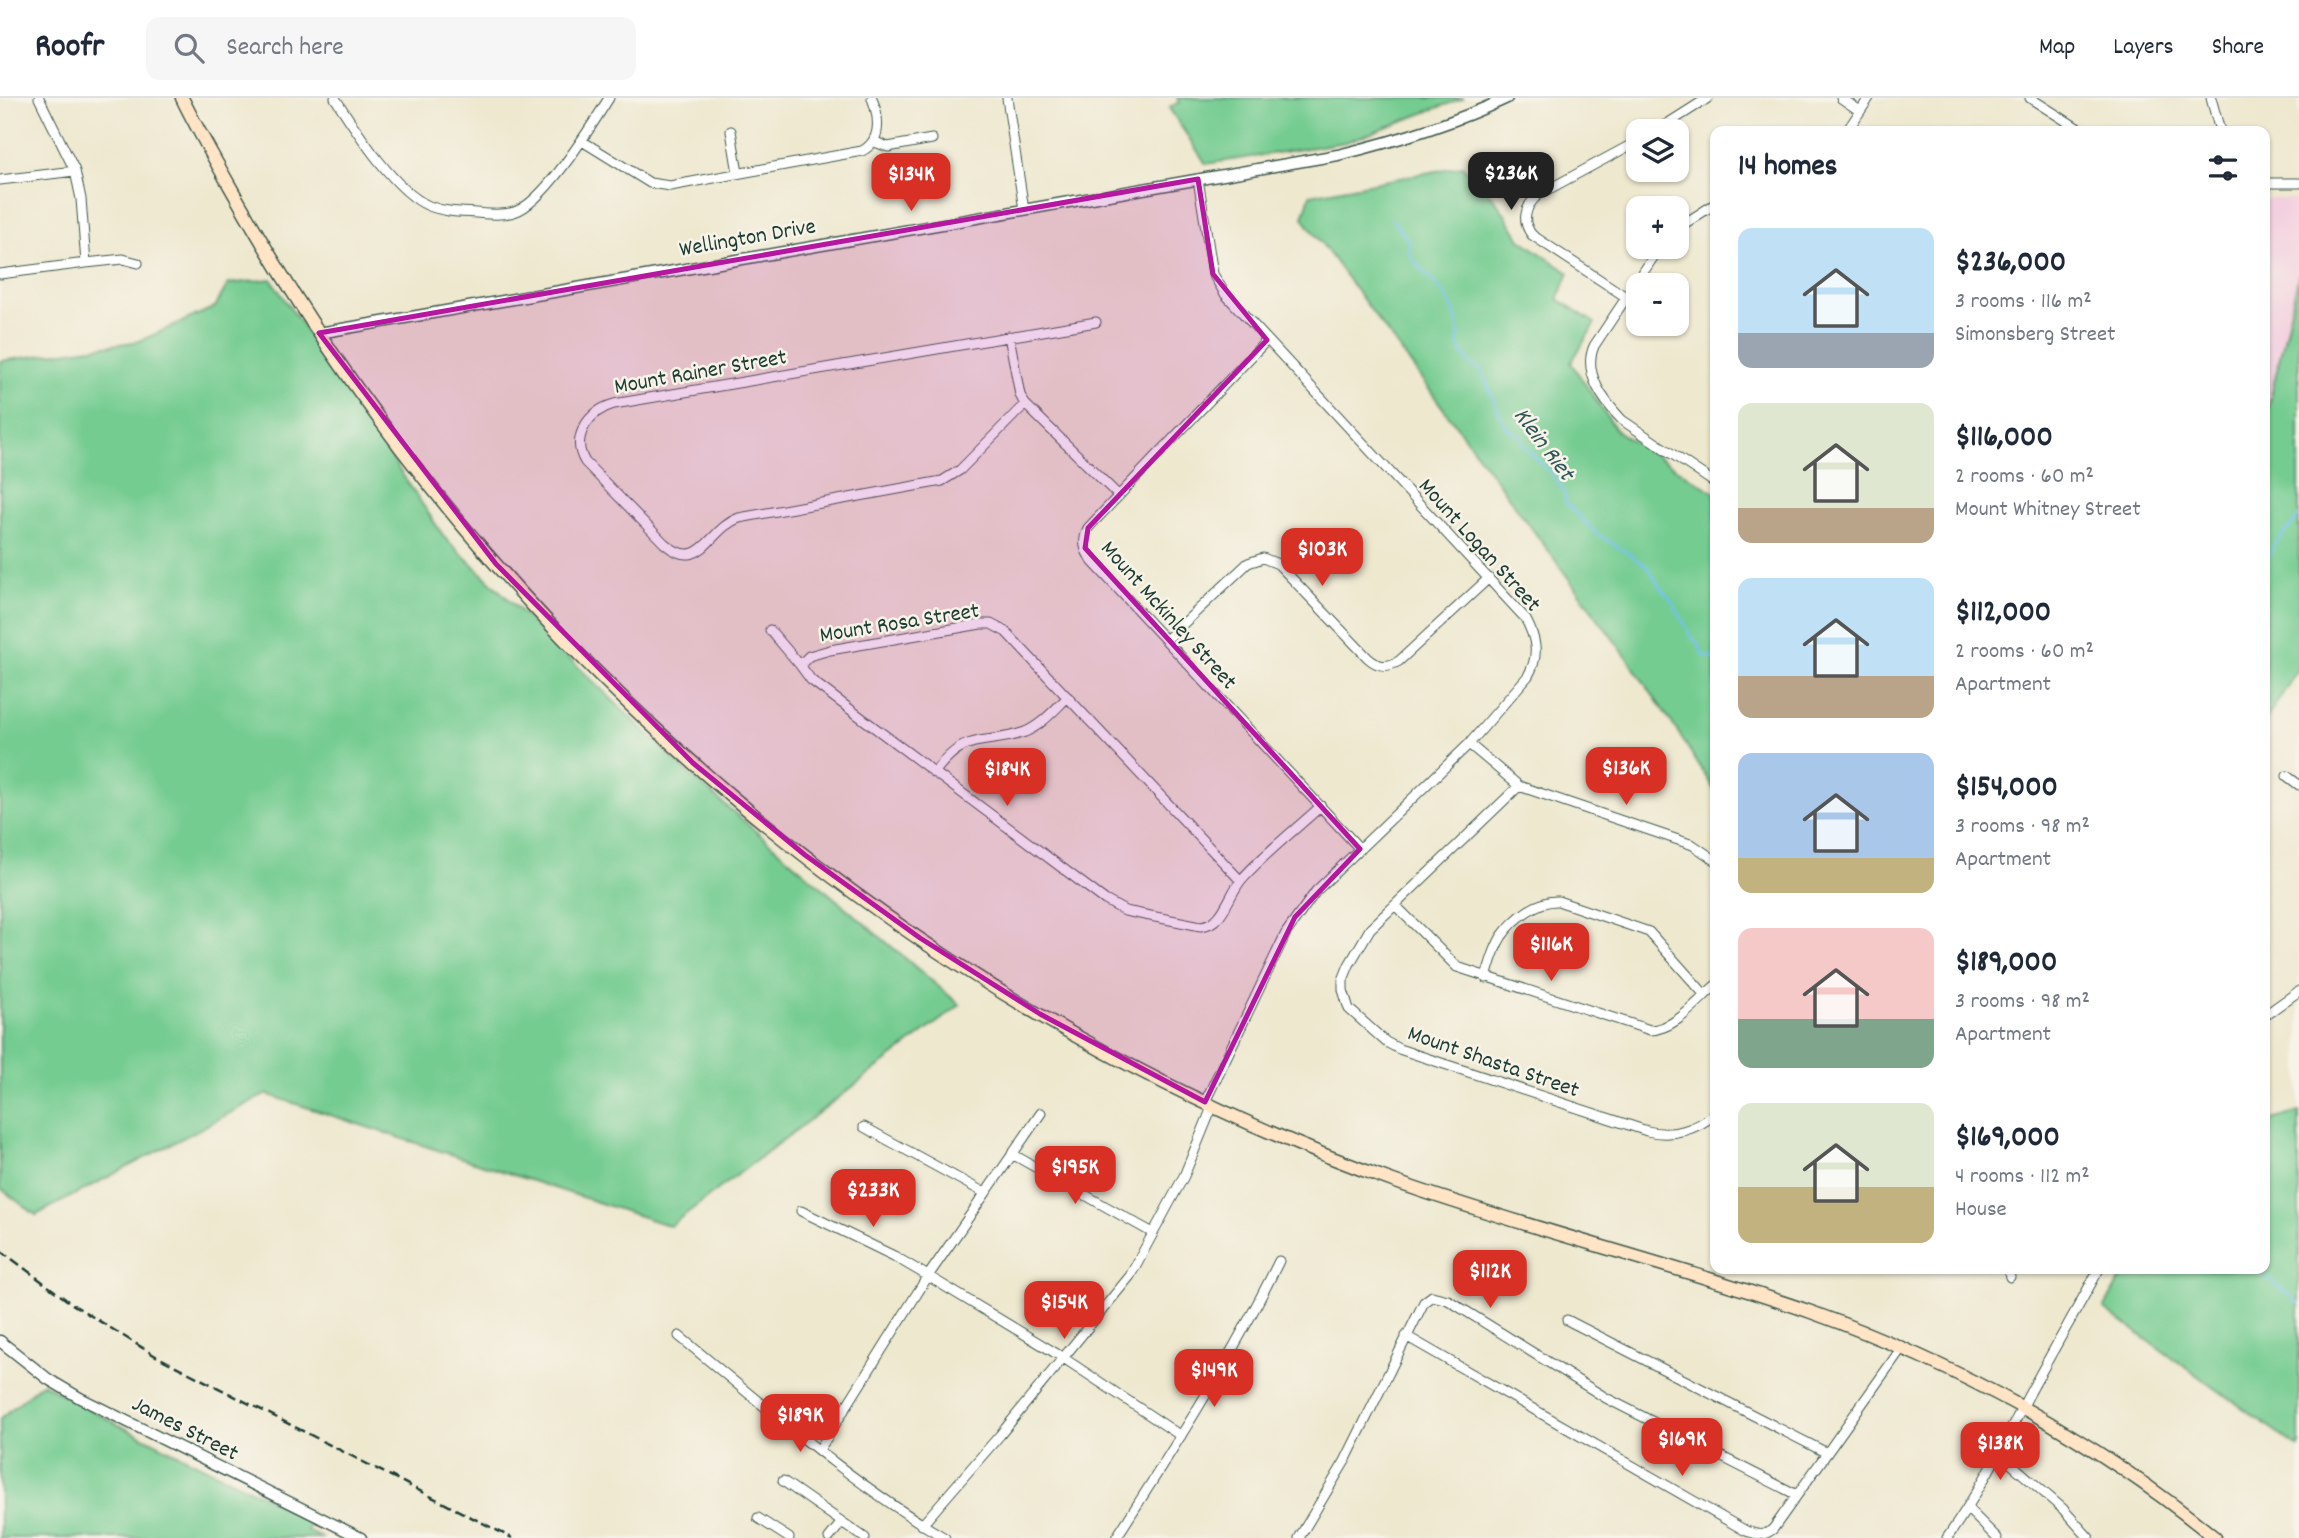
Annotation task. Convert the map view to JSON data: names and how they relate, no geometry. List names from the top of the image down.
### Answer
{
  "streets": {
    "street": [
      "Wellington Drive",
      "Mount Rainer Street",
      "Mount Logan Street",
      "Mount Mckinley Street",
      "Mount Rosa Street",
      "Mount Shasta Street",
      "James Street"
    ]
  },
  "crossings": [
    ["Wellington Drive", "Mount Logan Street"],
    ["Mount Logan Street", "Mount Mckinley Street"],
    ["Mount Mckinley Street", "Mount Rosa Street"]
  ],
  "water": ["Klein Riet"],
  "page": {
    "header": "Roofr",
    "search": "Search here",
    "nav": ["Map", "Layers", "Share"],
    "map_buttons": ["+", "−"],
    "heading": "14 homes",
    "price": [
      "$236K",
      "$134K",
      "$103K",
      "$136K",
      "$184K",
      "$116K",
      "$195K",
      "$233K",
      "$112K",
      "$154K",
      "$149K",
      "$189K",
      "$169K",
      "$138K"
    ],
    "list": [
      {
        "name": "$236,000",
        "note": "3 rooms · 116 m² · Simonsberg Street"
      },
      {
        "name": "$116,000",
        "note": "2 rooms · 60 m² · Mount Whitney Street"
      },
      {
        "name": "$112,000",
        "note": "2 rooms · 60 m² · Apartment"
      },
      {
        "name": "$154,000",
        "note": "3 rooms · 98 m² · Apartment"
      },
      {
        "name": "$189,000",
        "note": "3 rooms · 98 m² · Apartment"
      },
      {
        "name": "$169,000",
        "note": "4 rooms · 112 m² · House"
      }
    ]
  }
}
